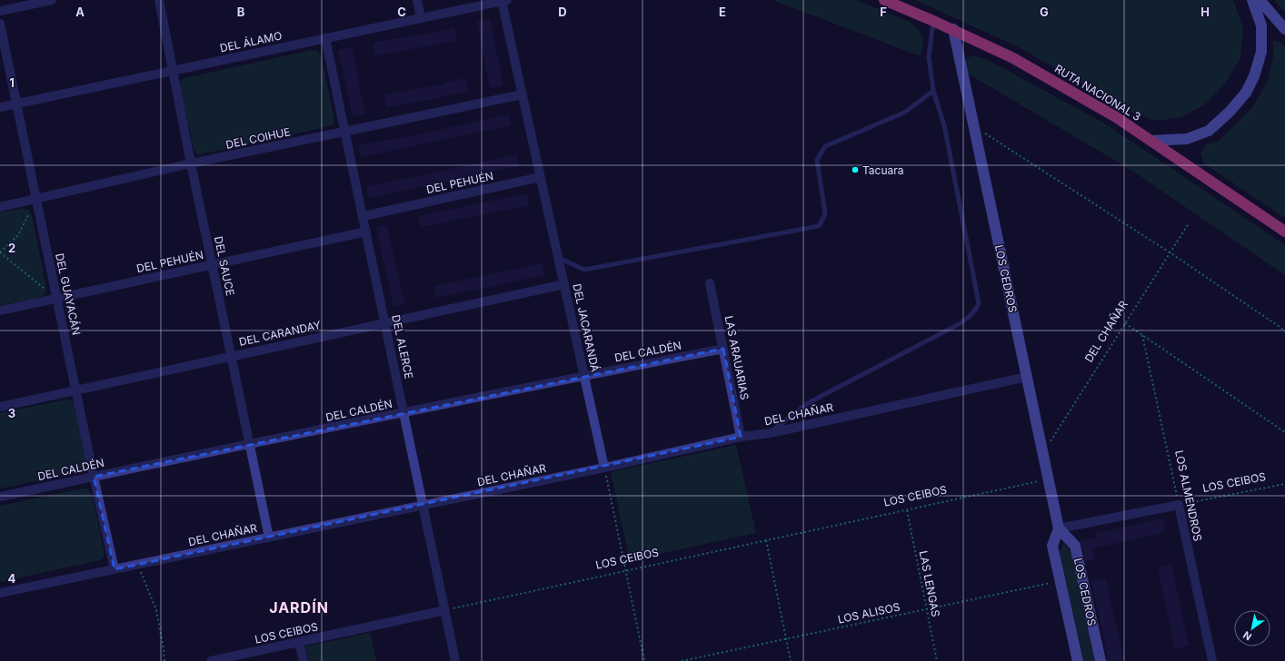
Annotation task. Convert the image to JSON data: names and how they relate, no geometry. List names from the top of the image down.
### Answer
{
  "streets": {
    "highway": ["RUTA NACIONAL 3"],
    "street": [
      "DEL ÁLAMO",
      "DEL COIHUE",
      "DEL PEHUÉN",
      "DEL SAUCE",
      "LOS CEDROS",
      "DEL GUAYACÁN",
      "DEL JACARANDÁ",
      "DEL CHAÑAR",
      "DEL CARANDAY",
      "DEL ALERCE",
      "DEL CALDÉN",
      "LAS ARAUARIAS",
      "LOS CEIBOS",
      "LOS ALMENDROS"
    ],
    "path": ["LAS LENGAS", "LOS ALISOS"]
  },
  "crossings": [
    ["DEL ÁLAMO", "DEL SAUCE"],
    ["DEL ÁLAMO", "DEL GUAYACÁN"],
    ["DEL ÁLAMO", "DEL JACARANDÁ"],
    ["DEL ÁLAMO", "DEL ALERCE"],
    ["RUTA NACIONAL 3", "LOS CEDROS"],
    ["DEL COIHUE", "DEL SAUCE"],
    ["DEL COIHUE", "DEL GUAYACÁN"],
    ["DEL COIHUE", "DEL JACARANDÁ"],
    ["DEL COIHUE", "DEL ALERCE"],
    ["DEL PEHUÉN", "DEL SAUCE"],
    ["DEL PEHUÉN", "DEL GUAYACÁN"],
    ["DEL PEHUÉN", "DEL JACARANDÁ"],
    ["DEL PEHUÉN", "DEL ALERCE"],
    ["DEL SAUCE", "DEL CHAÑAR"],
    ["DEL SAUCE", "DEL CARANDAY"],
    ["DEL SAUCE", "DEL CALDÉN"],
    ["LOS CEDROS", "DEL CHAÑAR"],
    ["LOS CEDROS", "LOS CEIBOS"],
    ["LOS CEDROS", "LOS ALISOS"],
    ["DEL GUAYACÁN", "DEL CHAÑAR"],
    ["DEL GUAYACÁN", "DEL CARANDAY"],
    ["DEL GUAYACÁN", "DEL CALDÉN"],
    ["DEL JACARANDÁ", "DEL CHAÑAR"],
    ["DEL JACARANDÁ", "DEL CARANDAY"],
    ["DEL JACARANDÁ", "DEL CALDÉN"],
    ["DEL CHAÑAR", "DEL ALERCE"],
    ["DEL CHAÑAR", "LAS ARAUARIAS"],
    ["DEL CARANDAY", "DEL ALERCE"],
    ["DEL ALERCE", "DEL CALDÉN"],
    ["DEL ALERCE", "LOS CEIBOS"],
    ["DEL CALDÉN", "LAS ARAUARIAS"],
    ["LOS CEIBOS", "LOS ALMENDROS"],
    ["LOS CEIBOS", "LAS LENGAS"],
    ["LAS LENGAS", "LOS ALISOS"]
  ],
  "districts": ["JARDÍN"],
  "places": ["Tacuara"],
  "north": "bottom left",
  "grid": {
    "columns": [
      "A",
      "B",
      "C",
      "D",
      "E",
      "F",
      "G",
      "H"
    ],
    "rows": [
      "1",
      "2",
      "3",
      "4"
    ]
  }
}
